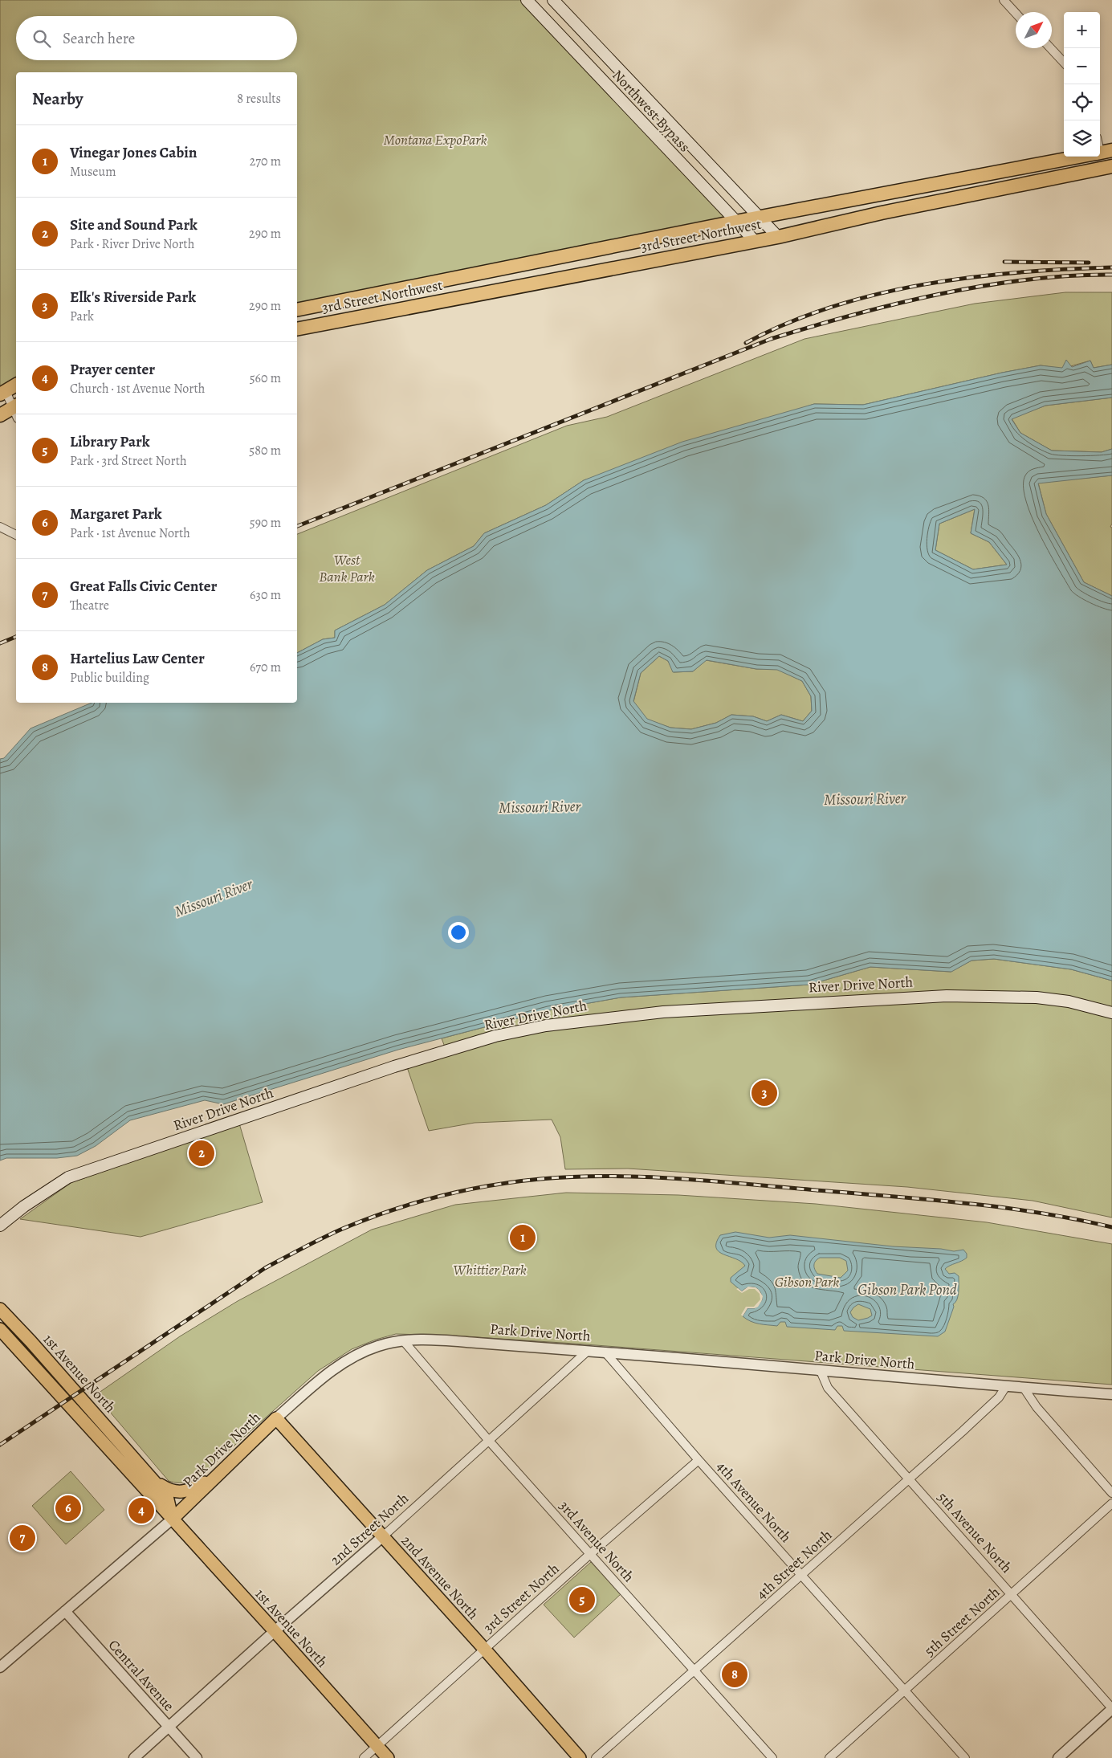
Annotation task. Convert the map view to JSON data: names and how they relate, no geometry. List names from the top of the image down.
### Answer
{
  "streets": {
    "highway": ["3rd Street Northwest"],
    "main road": [
      "Northwest Bypass",
      "River Drive North",
      "Park Drive North",
      "1st Avenue North",
      "2nd Avenue North"
    ],
    "street": [
      "4th Avenue North",
      "2nd Street North",
      "5th Avenue North",
      "3rd Avenue North",
      "4th Street North",
      "3rd Street North",
      "5th Street North",
      "Central Avenue"
    ]
  },
  "crossings": [
    ["Northwest Bypass", "3rd Street Northwest"],
    ["Park Drive North", "1st Avenue North"],
    ["Park Drive North", "4th Avenue North"],
    ["Park Drive North", "2nd Street North"],
    ["Park Drive North", "5th Avenue North"],
    ["Park Drive North", "3rd Avenue North"],
    ["Park Drive North", "4th Street North"],
    ["Park Drive North", "2nd Avenue North"],
    ["Park Drive North", "Central Avenue"],
    ["1st Avenue North", "2nd Street North"],
    ["1st Avenue North", "3rd Street North"],
    ["4th Avenue North", "4th Street North"],
    ["4th Avenue North", "3rd Street North"],
    ["4th Avenue North", "5th Street North"],
    ["2nd Street North", "3rd Avenue North"],
    ["2nd Street North", "2nd Avenue North"],
    ["2nd Street North", "Central Avenue"],
    ["5th Avenue North", "4th Street North"],
    ["5th Avenue North", "5th Street North"],
    ["3rd Avenue North", "4th Street North"],
    ["3rd Avenue North", "3rd Street North"],
    ["2nd Avenue North", "3rd Street North"]
  ],
  "water": ["Missouri River", "Gibson Park Pond"],
  "parks": [
    "Montana ExpoPark",
    "West Bank Park",
    "Whittier Park",
    "Gibson Park"
  ],
  "north": "top right",
  "page": {
    "map_buttons": ["+", "−"],
    "search": "Search here",
    "heading": ["Nearby", "8 results"],
    "list": [
      {
        "mark": "1",
        "name": "Vinegar Jones Cabin",
        "note": "Museum",
        "value": "270 m"
      },
      {
        "mark": "2",
        "name": "Site and Sound Park",
        "note": "Park · River Drive North",
        "value": "290 m"
      },
      {
        "mark": "3",
        "name": "Elk's Riverside Park",
        "note": "Park",
        "value": "290 m"
      },
      {
        "mark": "4",
        "name": "Prayer center",
        "note": "Church · 1st Avenue North",
        "value": "560 m"
      },
      {
        "mark": "5",
        "name": "Library Park",
        "note": "Park · 3rd Street North",
        "value": "580 m"
      },
      {
        "mark": "6",
        "name": "Margaret Park",
        "note": "Park · 1st Avenue North",
        "value": "590 m"
      },
      {
        "mark": "7",
        "name": "Great Falls Civic Center",
        "note": "Theatre",
        "value": "630 m"
      },
      {
        "mark": "8",
        "name": "Hartelius Law Center",
        "note": "Public building",
        "value": "670 m"
      }
    ],
    "pins": [
      "3",
      "2",
      "1",
      "6",
      "4",
      "7",
      "5",
      "8"
    ]
  }
}
